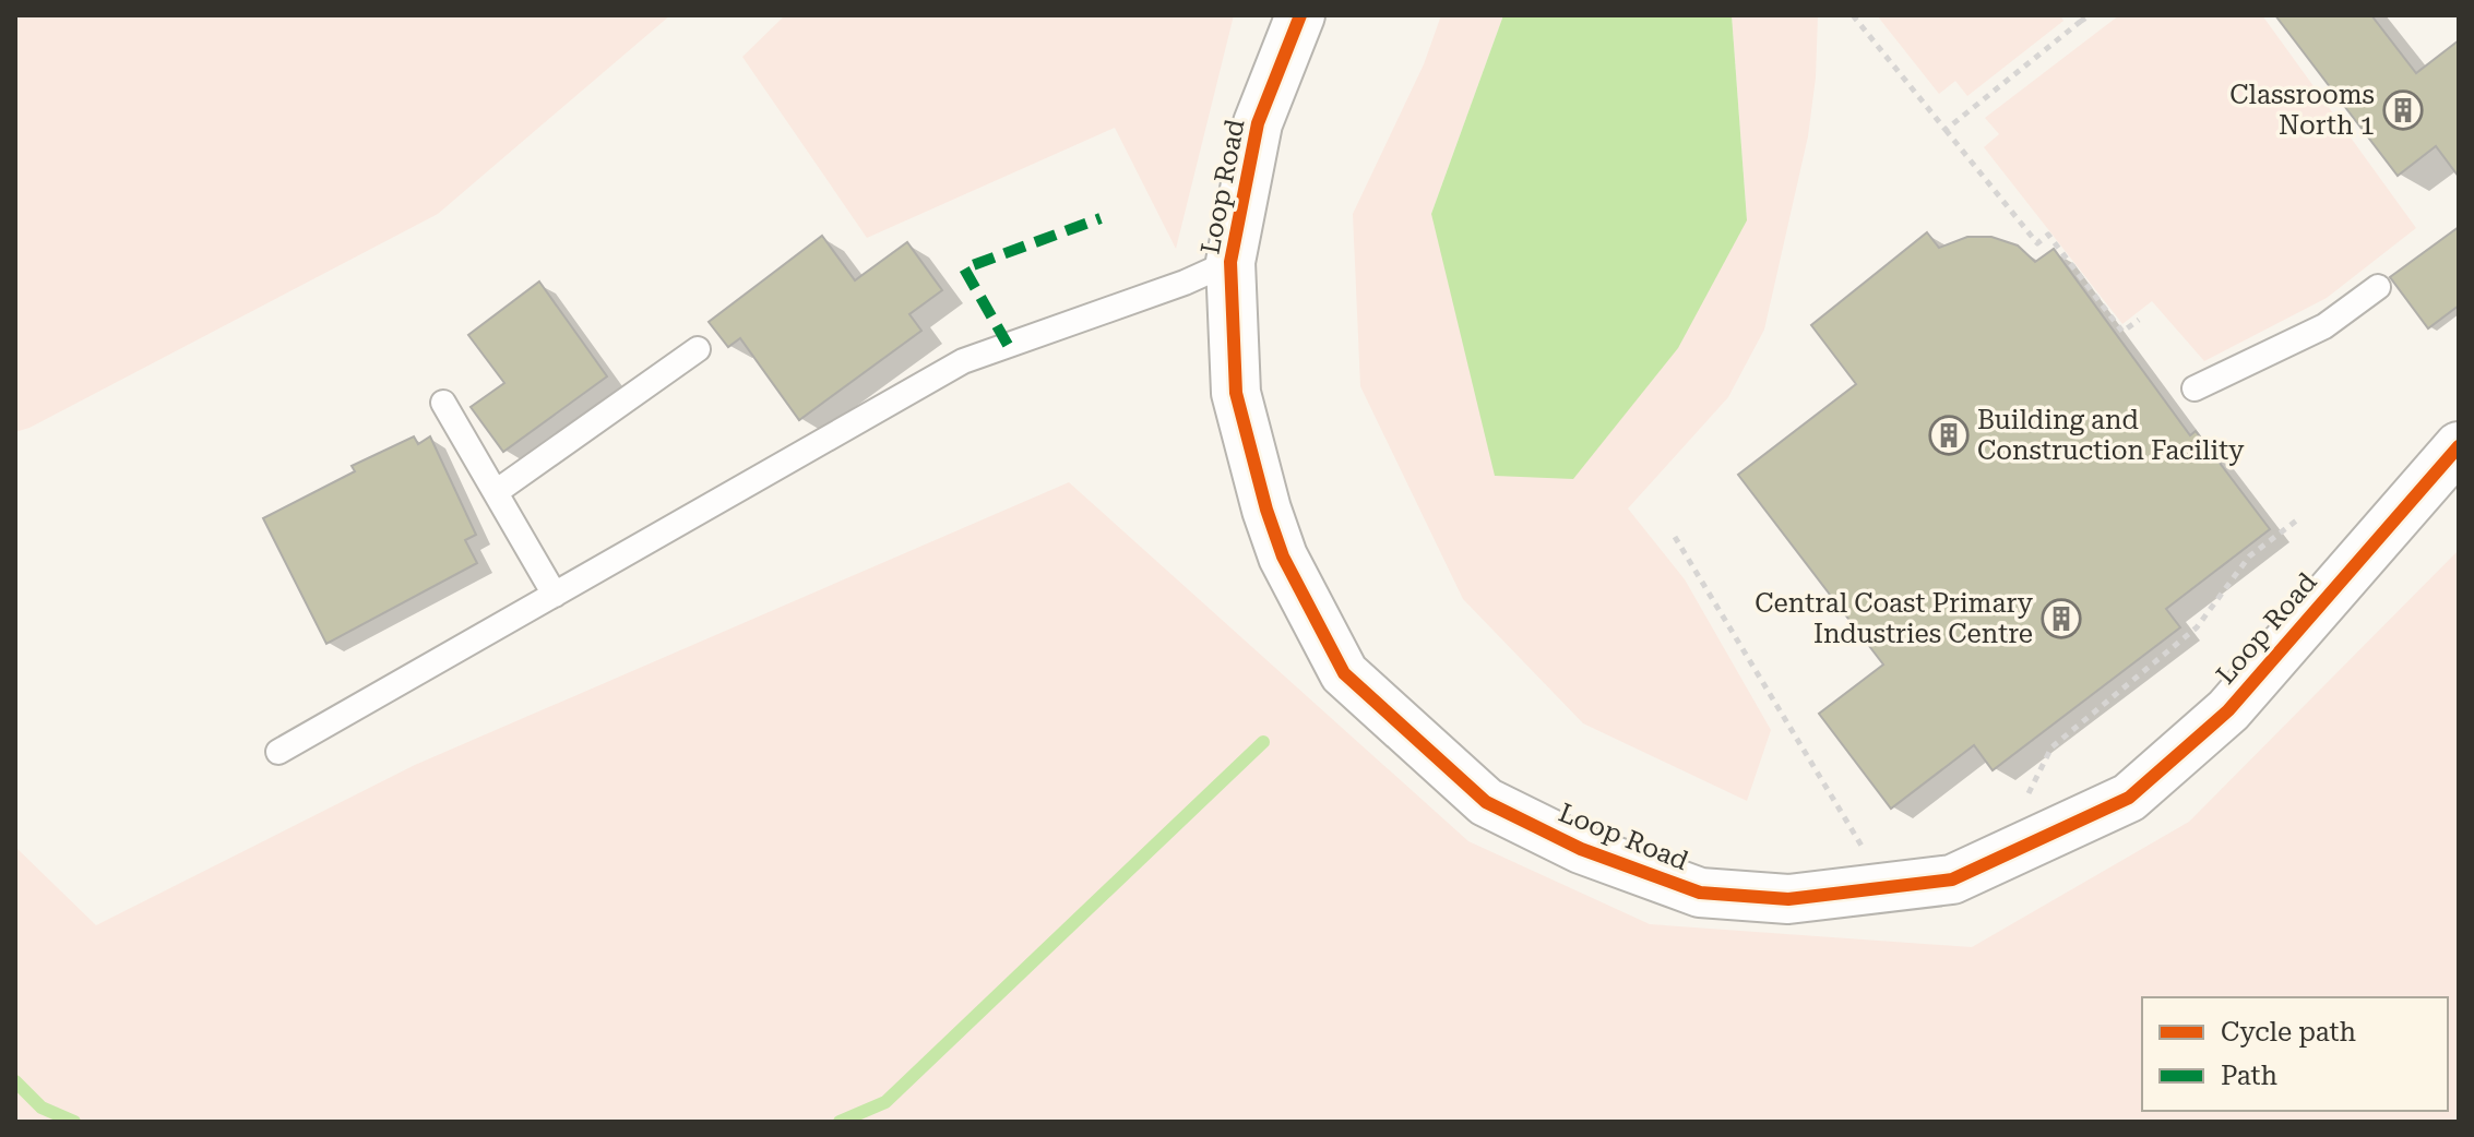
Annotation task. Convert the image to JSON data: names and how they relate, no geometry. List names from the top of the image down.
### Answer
{
  "streets": {
    "street": ["Loop Road"]
  },
  "places": {
    "building": ["Classrooms North 1", "Building and Construction Facility", "Central Coast Primary Industries Centre"]
  },
  "legend": ["Cycle path", "Path"]
}
